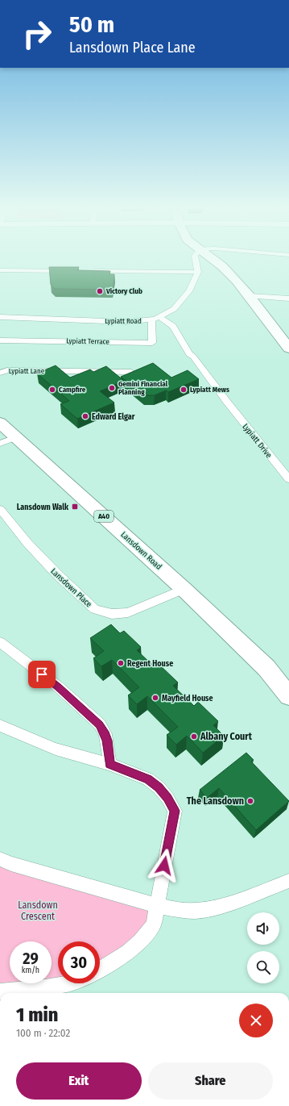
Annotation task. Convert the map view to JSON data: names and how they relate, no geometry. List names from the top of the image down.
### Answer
{
  "streets": {
    "highway": ["A40", "Lansdown Road"],
    "street": [
      "Lypiatt Road",
      "Lypiatt Terrace",
      "Lypiatt Lane",
      "Lypiatt Drive",
      "Lansdown Place"
    ]
  },
  "crossings": [
    ["Lypiatt Road", "Lypiatt Terrace"],
    ["Lypiatt Road", "Lypiatt Drive"],
    ["Lansdown Road", "Lansdown Place"]
  ],
  "parks": ["Lansdown Crescent"],
  "places": {
    "other": [
      "Victory Club",
      "Gemini Financial Planning",
      "Campfire",
      "Lypiatt Mews",
      "Edward Elgar",
      "Regent House",
      "Mayfield House",
      "Albany Court",
      "The Lansdown"
    ],
    "transit": ["Lansdown Walk"]
  },
  "page": {
    "turn": ["50 m", "Lansdown Place Lane"],
    "speed": "29 km/h",
    "limit": "30",
    "heading": ["1 min", "100 m · 22:02"],
    "buttons": ["Exit", "Share"]
  }
}
